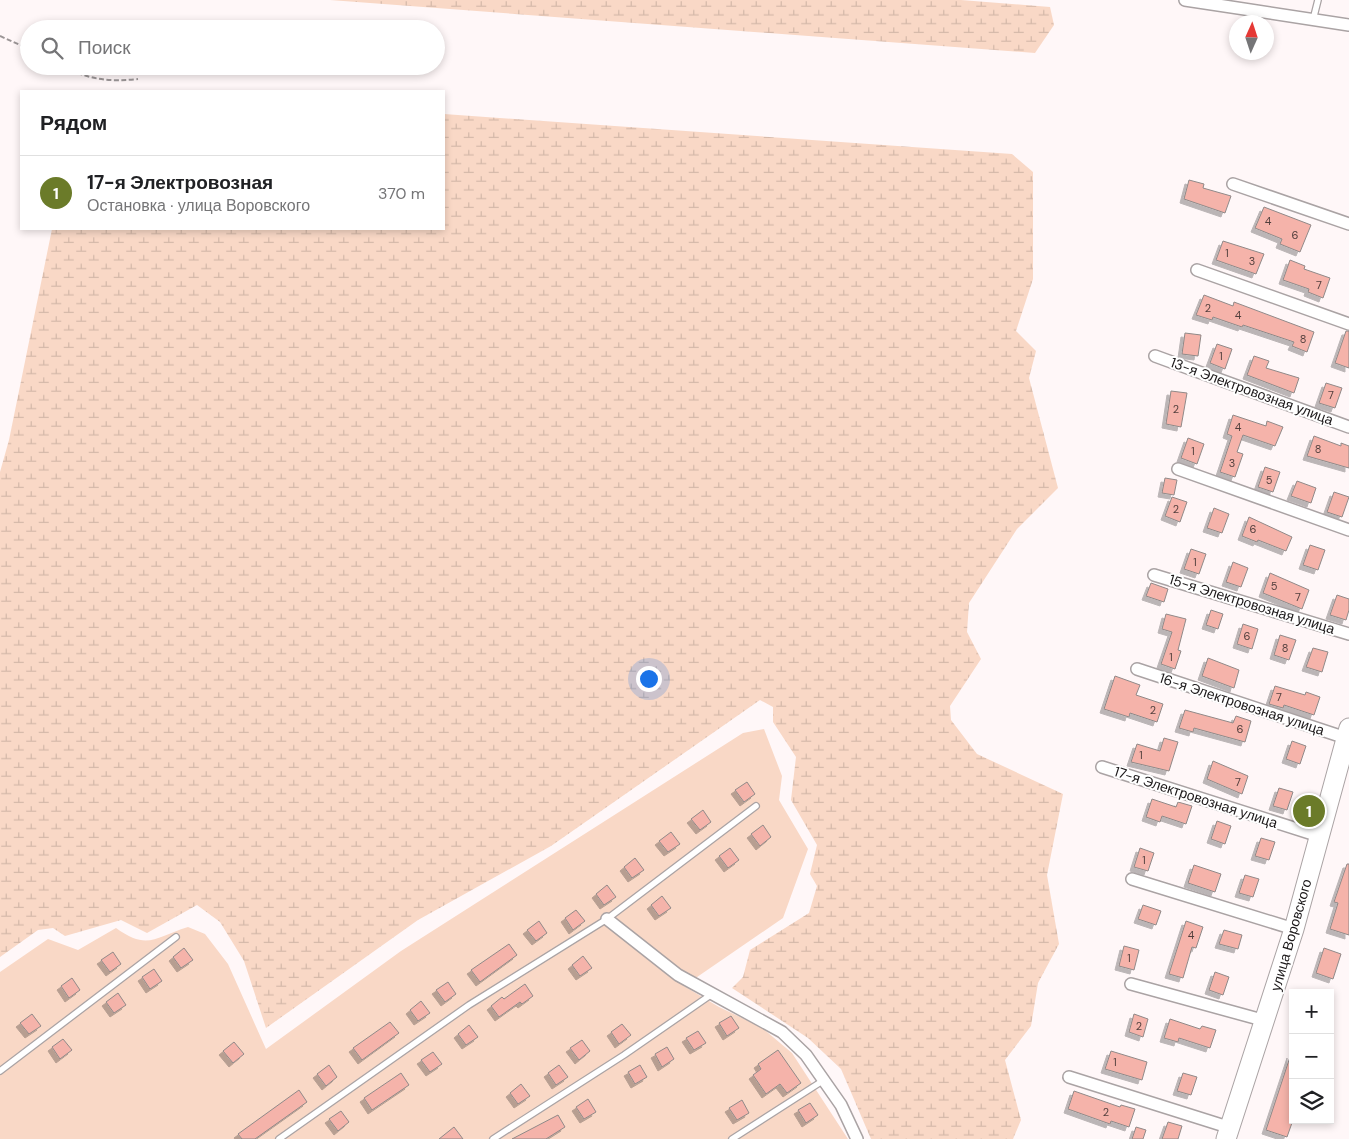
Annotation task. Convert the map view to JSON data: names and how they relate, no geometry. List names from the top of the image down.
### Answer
{
  "streets": {
    "main road": ["улица Воровского"],
    "street": [
      "13-я Электровозная улица",
      "15-я Электровозная улица",
      "16-я Электровозная улица",
      "17-я Электровозная улица"
    ]
  },
  "crossings": [
    ["16-я Электровозная улица", "улица Воровского"],
    ["17-я Электровозная улица", "улица Воровского"]
  ],
  "house_numbers": [
    "4",
    "6",
    "1",
    "3",
    "7",
    "2",
    "4",
    "8",
    "1",
    "7",
    "2",
    "4",
    "8",
    "1",
    "3",
    "5",
    "2",
    "6",
    "1",
    "5",
    "7",
    "6",
    "8",
    "1",
    "7",
    "2",
    "6",
    "1",
    "7",
    "1",
    "4",
    "1",
    "2",
    "1",
    "2"
  ],
  "north": "top",
  "page": {
    "search": "Поиск",
    "heading": "Рядом",
    "list": [
      {
        "mark": "1",
        "name": "17-я Электровозная",
        "note": "Остановка · улица Воровского",
        "value": "370 m"
      }
    ],
    "pins": "1",
    "map_buttons": ["+", "−"]
  }
}
